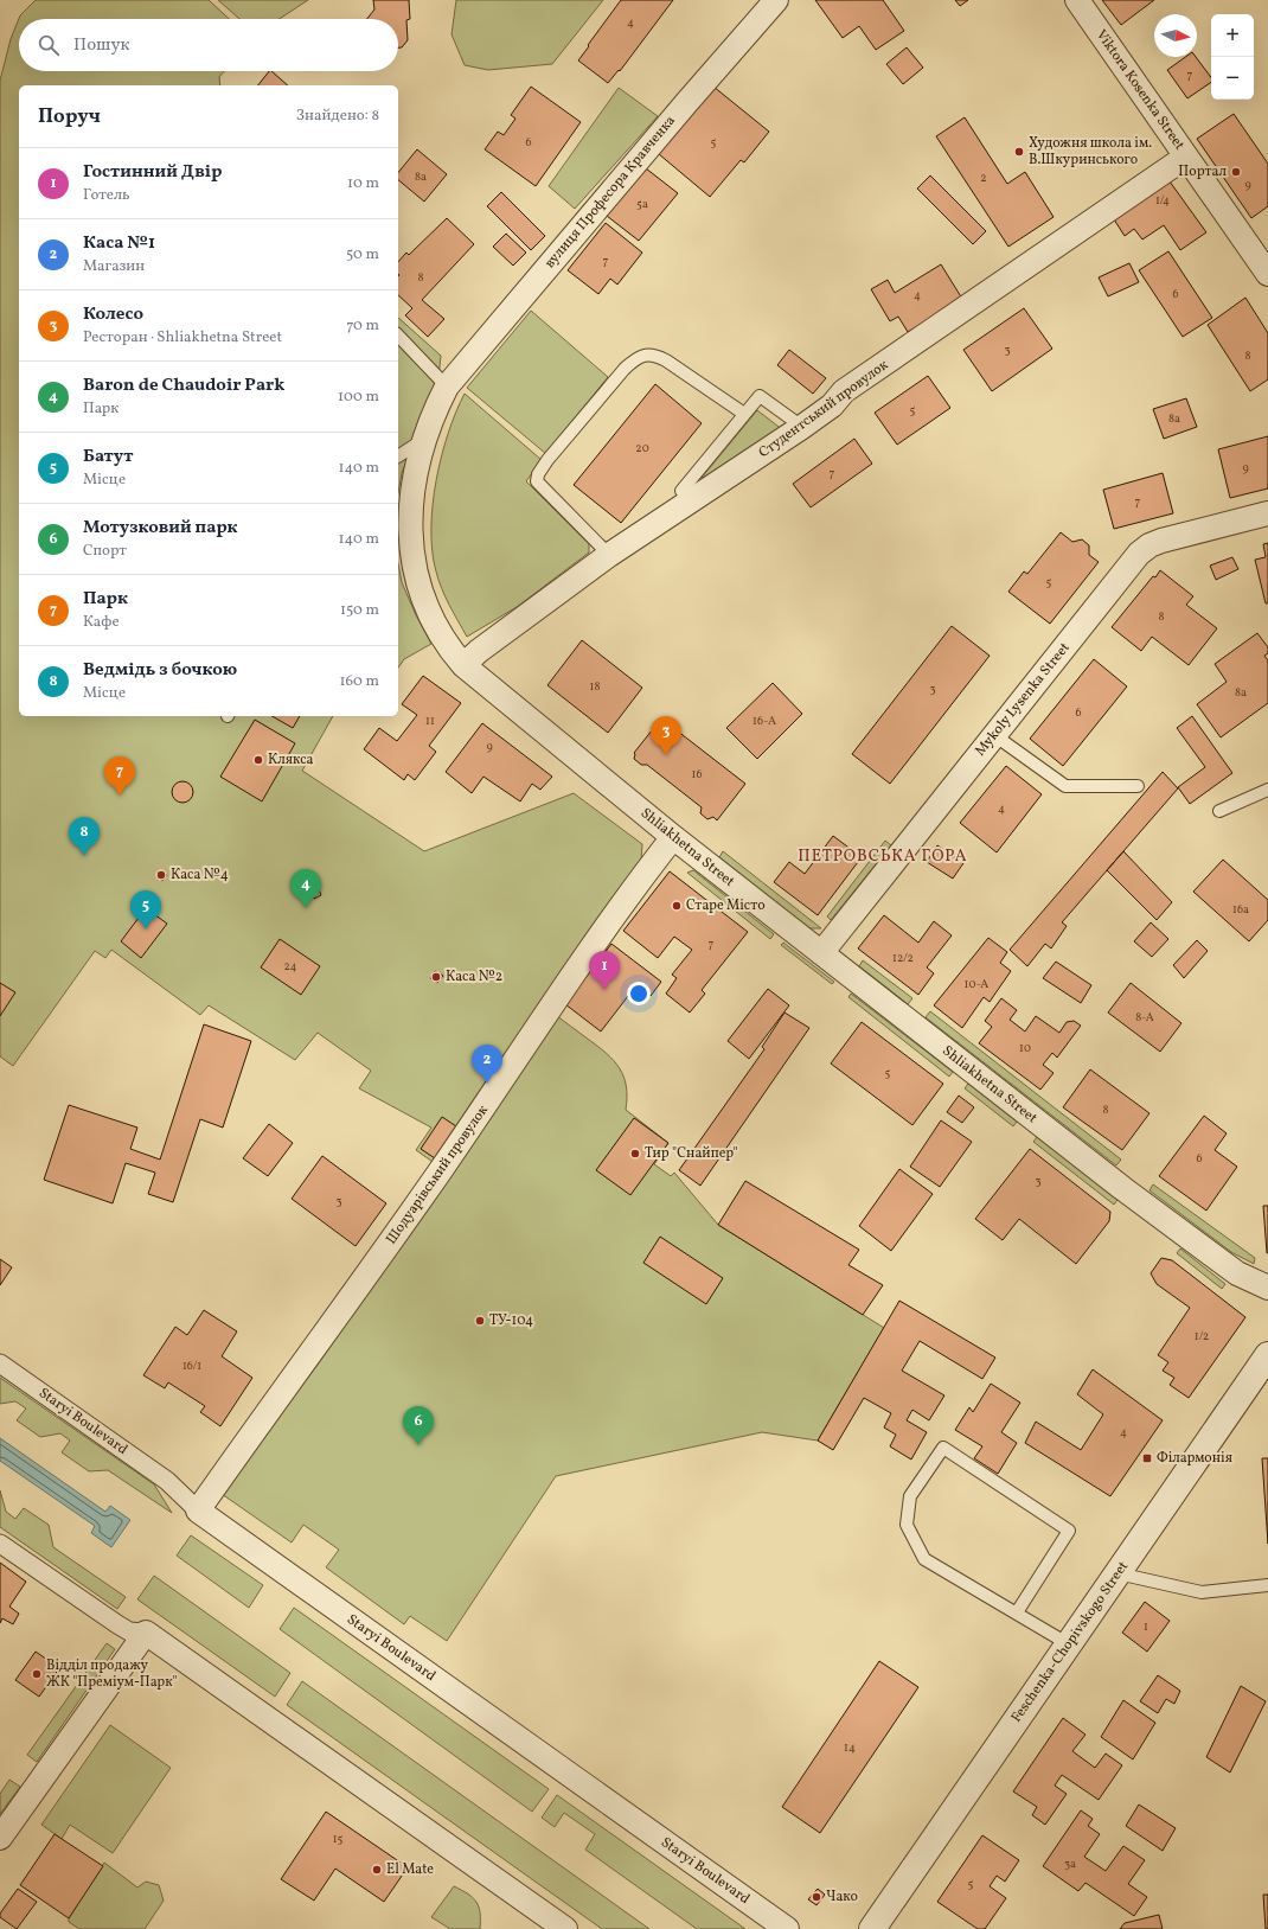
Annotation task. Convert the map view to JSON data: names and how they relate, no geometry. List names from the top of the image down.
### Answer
{
  "streets": {
    "street": [
      "Viktora Kosenka Street",
      "вулиця Професора Кравченка",
      "Студентський провулок",
      "Mykoly Lysenka Street",
      "Shliakhetna Street",
      "Шодуарівський провулок",
      "Staryi Boulevard",
      "Feschenka-Chopivskogo Street"
    ]
  },
  "crossings": [
    ["Viktora Kosenka Street", "Студентський провулок"],
    ["вулиця Професора Кравченка", "Shliakhetna Street"],
    ["Студентський провулок", "Shliakhetna Street"],
    ["Mykoly Lysenka Street", "Shliakhetna Street"],
    ["Shliakhetna Street", "Шодуарівський провулок"],
    ["Шодуарівський провулок", "Staryi Boulevard"]
  ],
  "districts": ["ПЕТРОВСЬКА ГОРА"],
  "places": {
    "other": [
      "Художня школа ім. В.Шкуринського",
      "Портал",
      "Клякса",
      "Каса №4",
      "Старе Місто",
      "Каса №2",
      "Тир \"Снайпер\"",
      "ТУ-104",
      "Відділ продажу ЖК \"Преміум-Парк\"",
      "El Mate",
      "Чако"
    ],
    "transit": ["Філармонія"]
  },
  "house_numbers": [
    "4",
    "7",
    "6",
    "5",
    "8а",
    "2",
    "9",
    "1/4",
    "5а",
    "7",
    "8",
    "6",
    "4",
    "3",
    "8",
    "5",
    "8а",
    "20",
    "9",
    "7",
    "7",
    "5",
    "8",
    "18",
    "3",
    "8а",
    "6",
    "11",
    "16-А",
    "9",
    "16",
    "4",
    "16а",
    "7",
    "12/2",
    "24",
    "10-А",
    "8-А",
    "10",
    "5",
    "8",
    "6",
    "3",
    "3",
    "1/2",
    "16/1",
    "4",
    "1",
    "14",
    "15",
    "3а",
    "5"
  ],
  "north": "right",
  "page": {
    "map_buttons": ["+", "−"],
    "search": "Пошук",
    "heading": ["Поруч", "Знайдено: 8"],
    "list": [
      {
        "mark": "1",
        "name": "Гостинний Двір",
        "note": "Готель",
        "value": "10 m"
      },
      {
        "mark": "2",
        "name": "Каса №1",
        "note": "Магазин",
        "value": "50 m"
      },
      {
        "mark": "3",
        "name": "Колесо",
        "note": "Ресторан · Shliakhetna Street",
        "value": "70 m"
      },
      {
        "mark": "4",
        "name": "Baron de Chaudoir Park",
        "note": "Парк",
        "value": "100 m"
      },
      {
        "mark": "5",
        "name": "Батут",
        "note": "Місце",
        "value": "140 m"
      },
      {
        "mark": "6",
        "name": "Мотузковий парк",
        "note": "Спорт",
        "value": "140 m"
      },
      {
        "mark": "7",
        "name": "Парк",
        "note": "Кафе",
        "value": "150 m"
      },
      {
        "mark": "8",
        "name": "Ведмідь з бочкою",
        "note": "Місце",
        "value": "160 m"
      }
    ],
    "pins": [
      "3",
      "7",
      "8",
      "4",
      "5",
      "1",
      "2",
      "6"
    ]
  }
}
